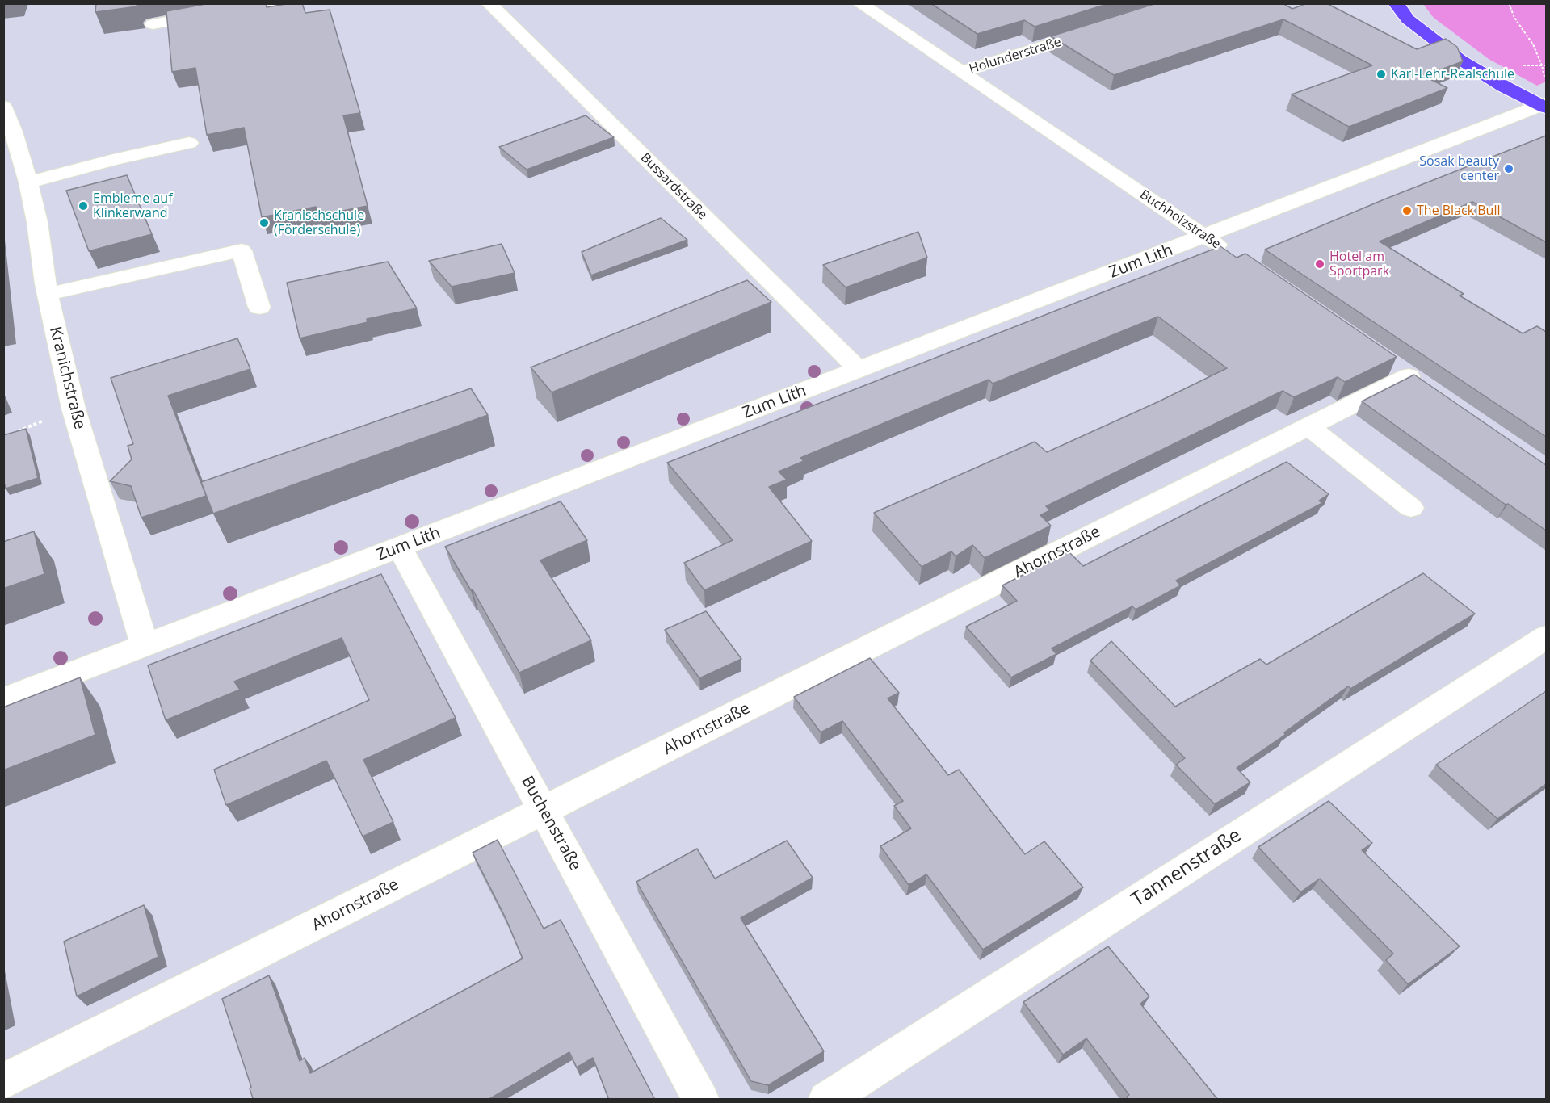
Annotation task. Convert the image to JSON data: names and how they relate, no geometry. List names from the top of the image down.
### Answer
{
  "streets": {
    "street": [
      "Holunderstraße",
      "Bussardstraße",
      "Buchholzstraße",
      "Zum Lith",
      "Kranichstraße",
      "Ahornstraße",
      "Buchenstraße",
      "Tannenstraße"
    ]
  },
  "crossings": [
    ["Holunderstraße", "Buchholzstraße"],
    ["Bussardstraße", "Zum Lith"],
    ["Buchholzstraße", "Zum Lith"],
    ["Zum Lith", "Kranichstraße"],
    ["Zum Lith", "Buchenstraße"],
    ["Ahornstraße", "Buchenstraße"]
  ],
  "places": [
    "Karl-Lehr-Realschule",
    "Sosak beauty center",
    "Embleme auf Klinkerwand",
    "The Black Bull",
    "Kranischschule (Förderschule)",
    "Hotel am Sportpark"
  ]
}
